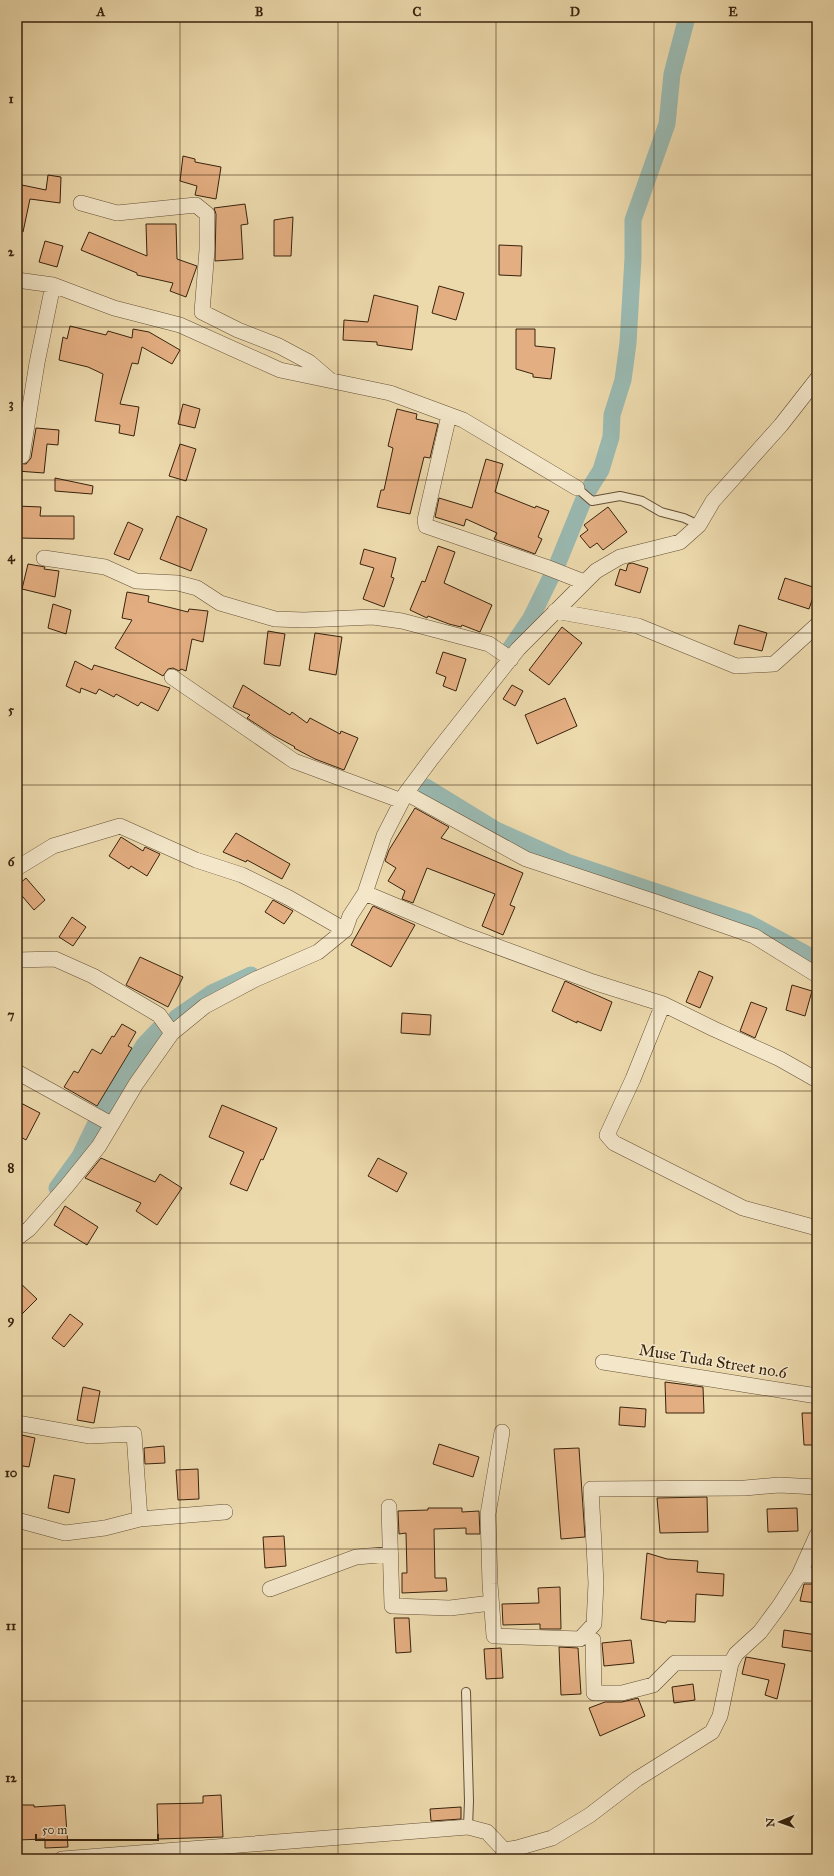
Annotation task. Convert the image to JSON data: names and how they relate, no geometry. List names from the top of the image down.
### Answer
{
  "streets": {
    "street": ["Muse Tuda Street no.6"]
  },
  "scale_bar": "50 m",
  "north": "left",
  "grid": {
    "columns": [
      "A",
      "B",
      "C",
      "D",
      "E"
    ],
    "rows": [
      "1",
      "2",
      "3",
      "4",
      "5",
      "6",
      "7",
      "8",
      "9",
      "10",
      "11",
      "12"
    ]
  }
}
